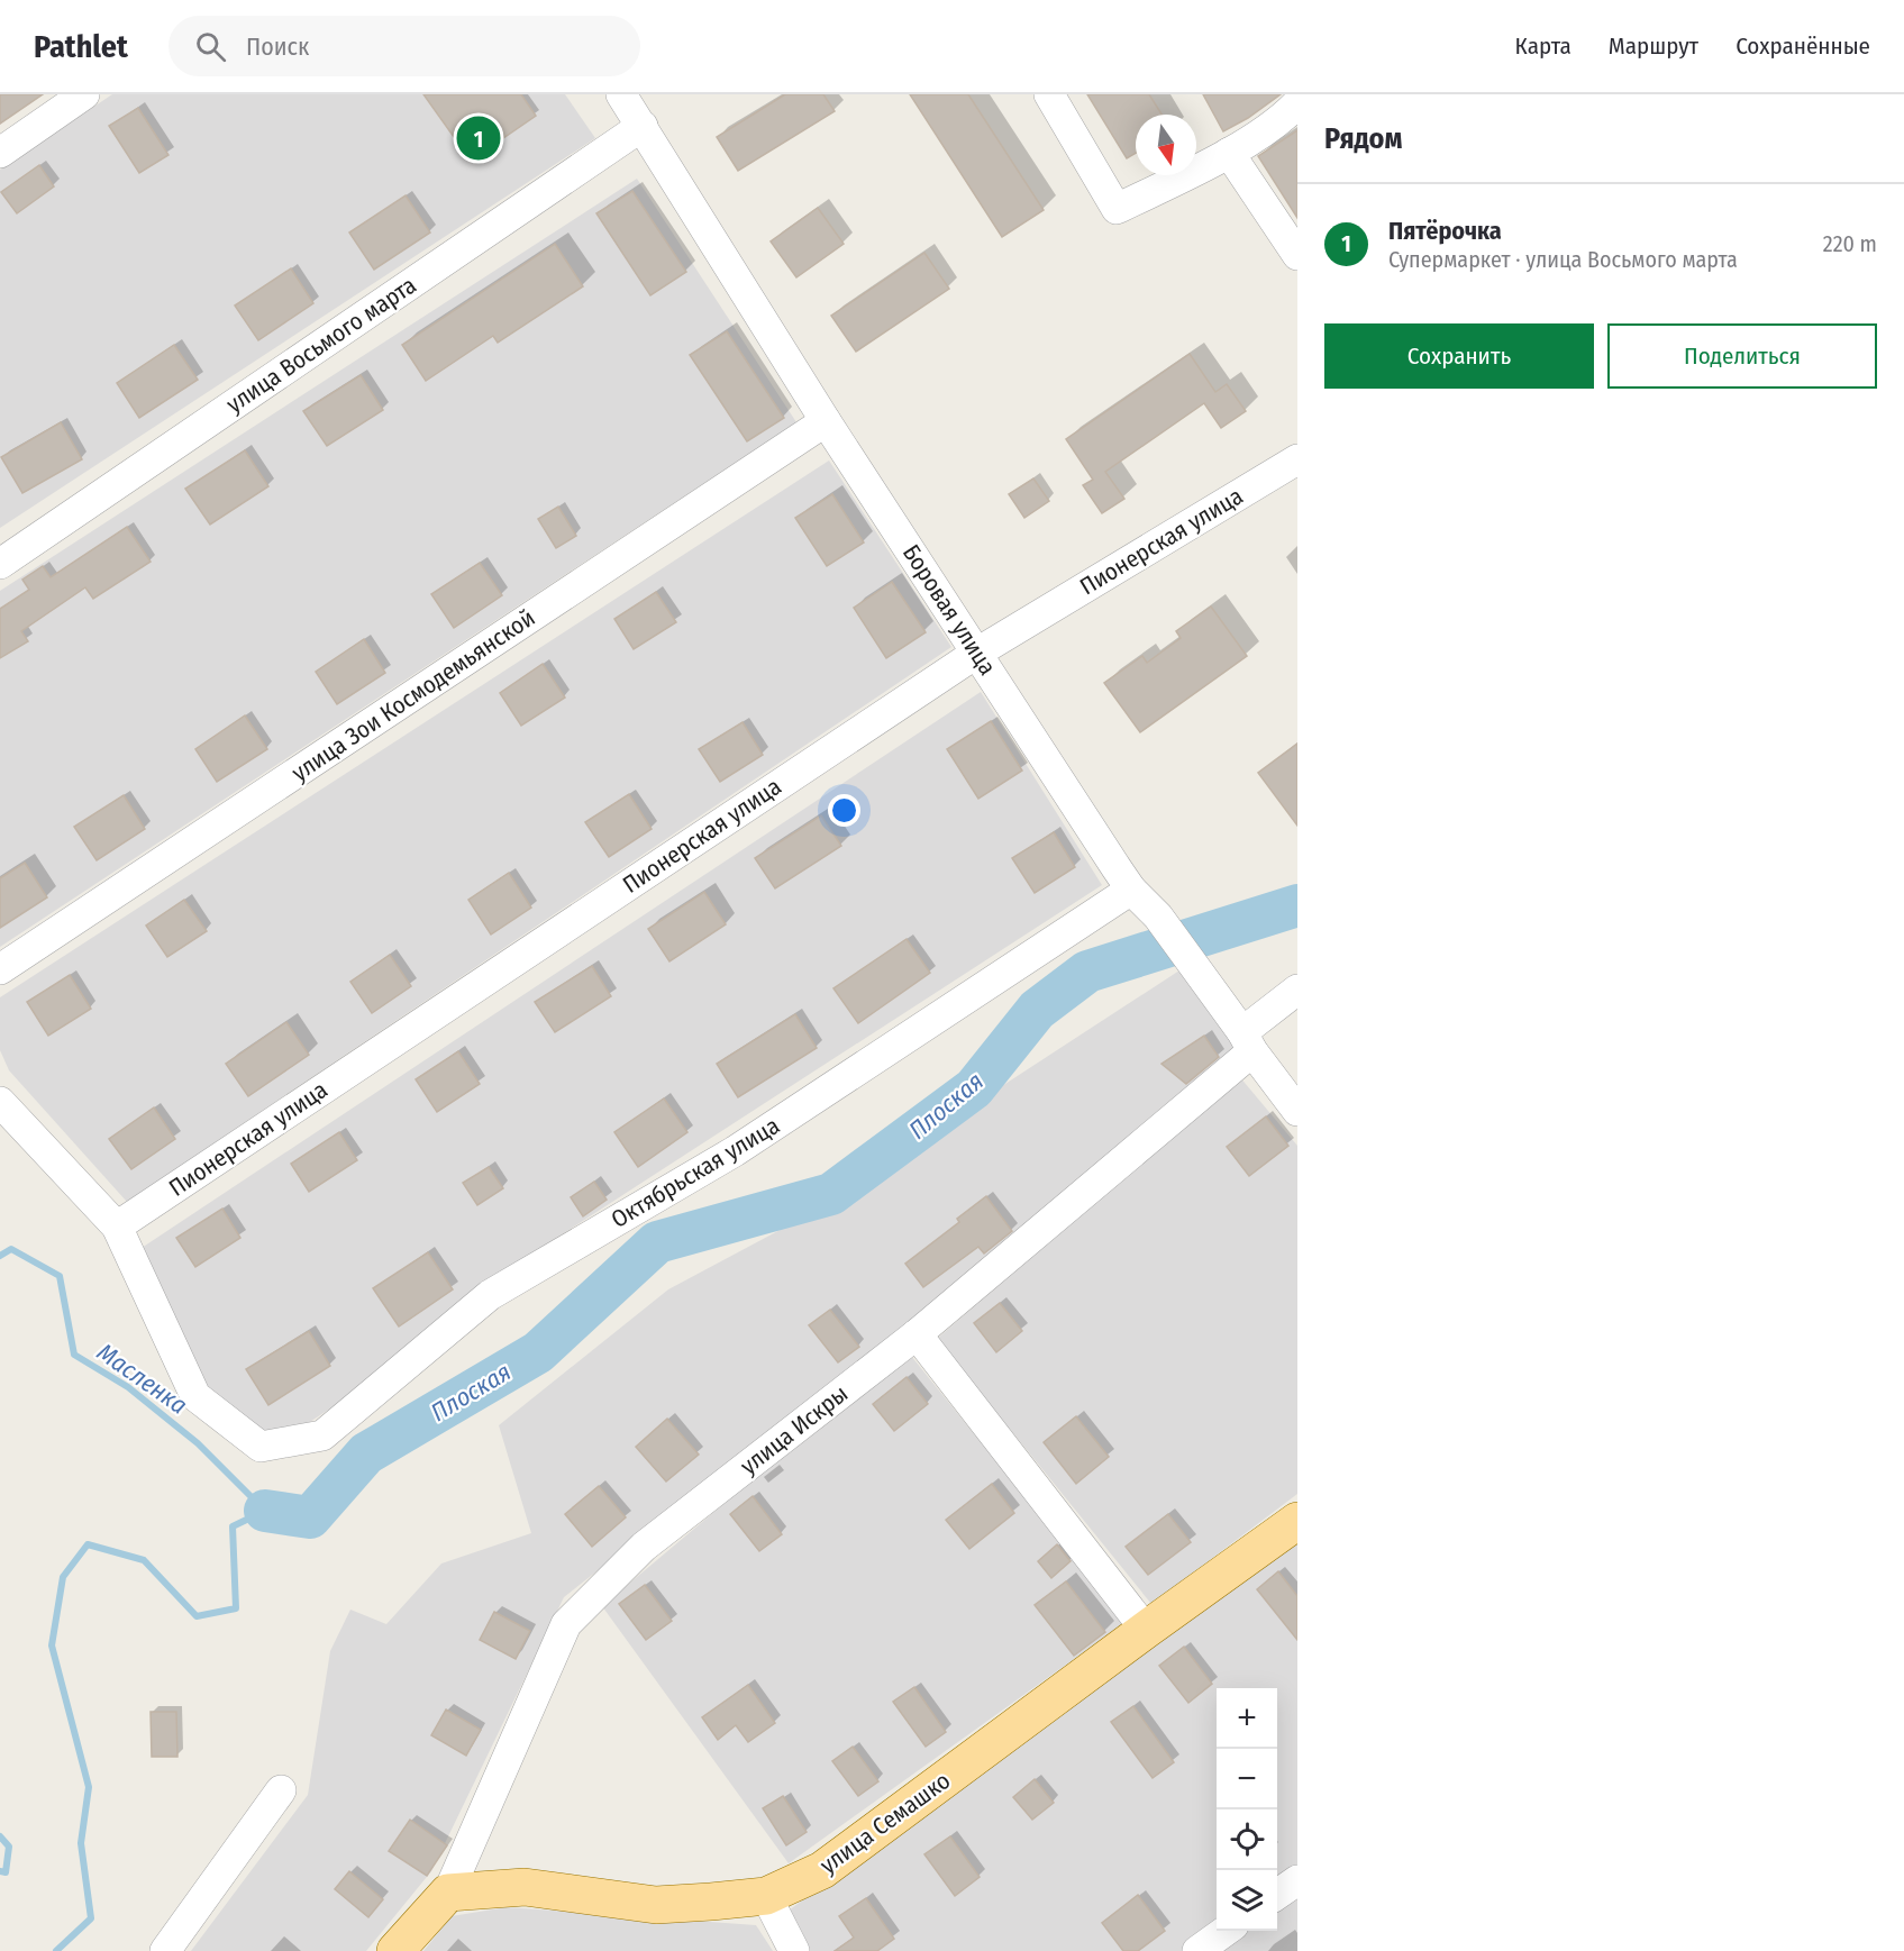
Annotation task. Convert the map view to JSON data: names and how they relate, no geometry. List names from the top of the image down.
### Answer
{
  "streets": {
    "main road": ["улица Семашко"],
    "street": [
      "улица Восьмого марта",
      "Пионерская улица",
      "Боровая улица",
      "улица Зои Космодемьянской",
      "Октябрьская улица",
      "улица Искры"
    ]
  },
  "crossings": [
    ["улица Восьмого марта", "Боровая улица"],
    ["Пионерская улица", "Боровая улица"],
    ["Пионерская улица", "Октябрьская улица"],
    ["Боровая улица", "улица Зои Космодемьянской"],
    ["Боровая улица", "Октябрьская улица"],
    ["Боровая улица", "улица Искры"],
    ["улица Искры", "улица Семашко"]
  ],
  "water": ["Плоская", "Масленка"],
  "north": "bottom",
  "page": {
    "header": "Pathlet",
    "search": "Поиск",
    "nav": ["Карта", "Маршрут", "Сохранённые"],
    "heading": "Рядом",
    "pins": "1",
    "list": [
      {
        "mark": "1",
        "name": "Пятёрочка",
        "note": "Супермаркет · улица Восьмого марта",
        "value": "220 m"
      }
    ],
    "buttons": ["Сохранить", "Поделиться"],
    "map_buttons": ["+", "−"]
  }
}
